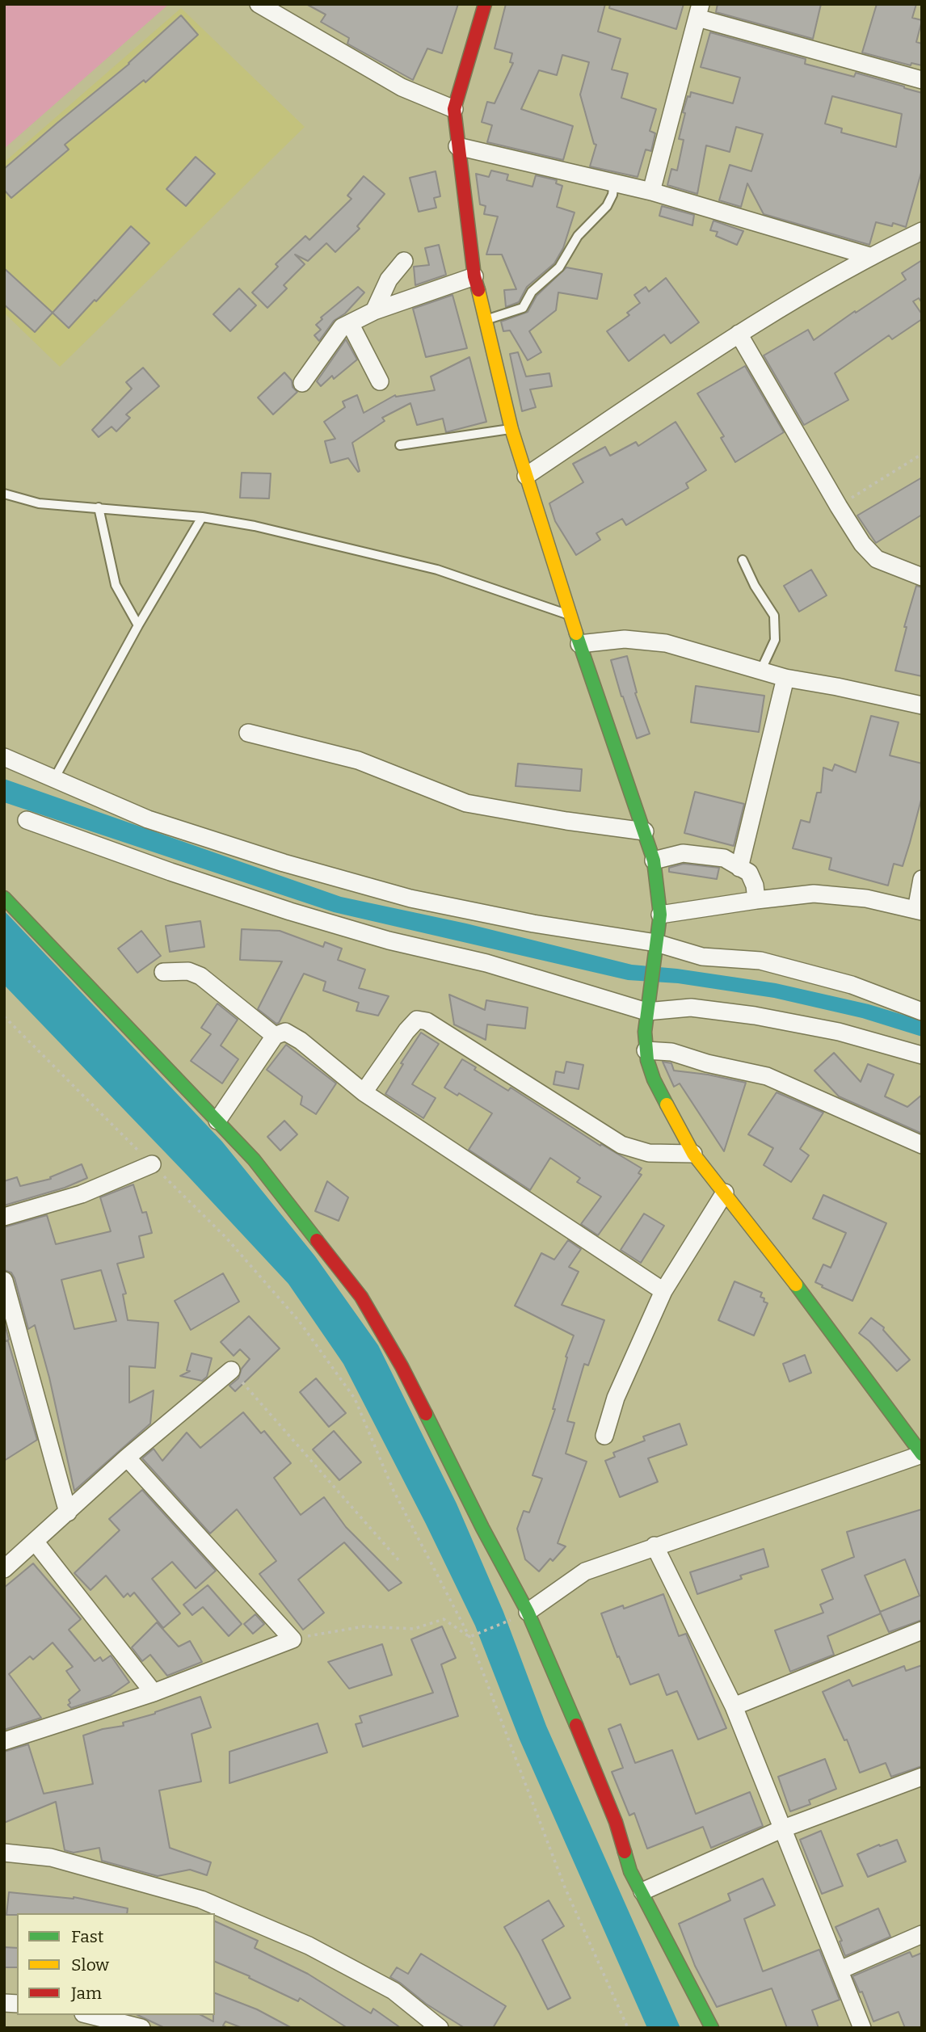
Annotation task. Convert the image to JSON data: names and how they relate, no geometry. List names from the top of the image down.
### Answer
{
  "legend": ["Fast", "Slow", "Jam"]
}
